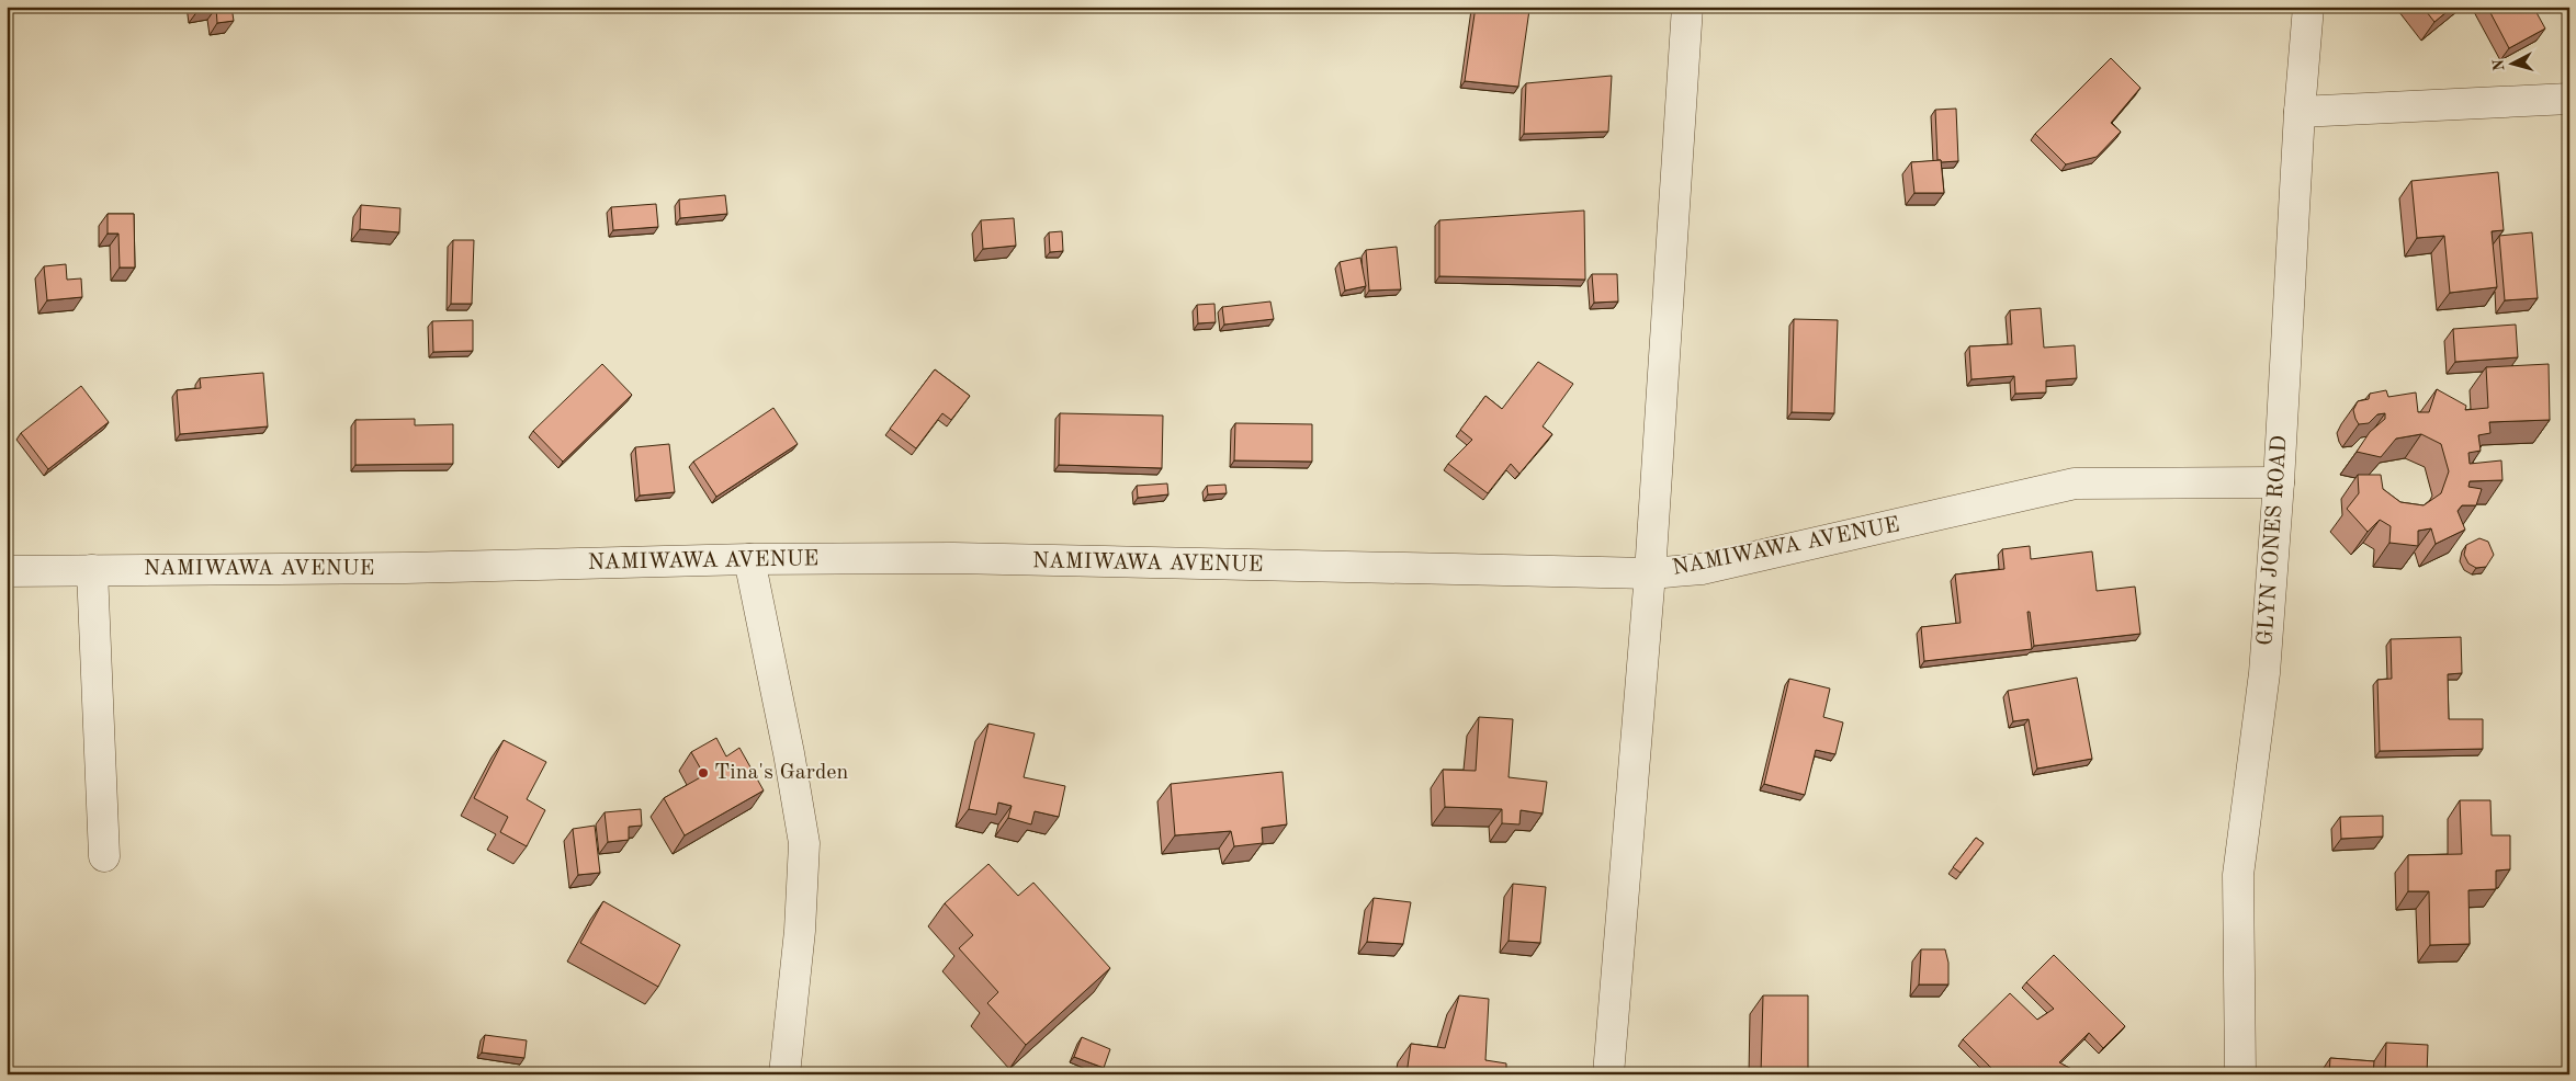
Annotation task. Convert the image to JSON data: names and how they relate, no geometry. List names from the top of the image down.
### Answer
{
  "streets": {
    "street": ["GLYN JONES ROAD", "NAMIWAWA AVENUE"]
  },
  "crossings": [
    ["GLYN JONES ROAD", "NAMIWAWA AVENUE"]
  ],
  "places": ["Tina's Garden"],
  "north": "left"
}
